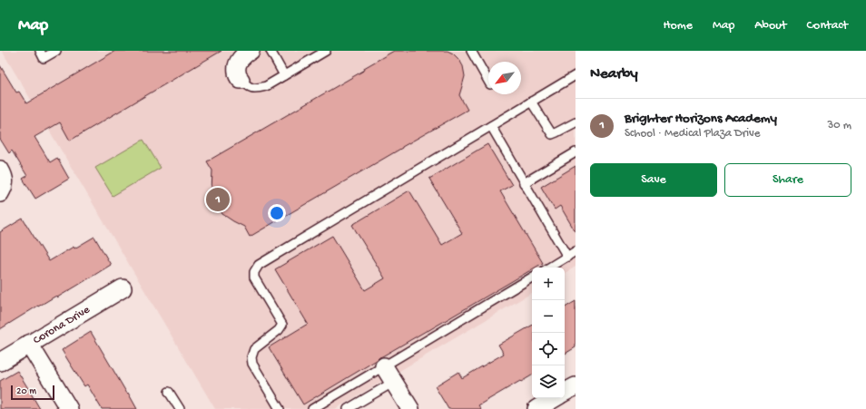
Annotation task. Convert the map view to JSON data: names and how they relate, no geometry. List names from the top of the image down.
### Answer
{
  "streets": {
    "street": ["Corona Drive"]
  },
  "scale_bar": "20 m",
  "north": "bottom left",
  "page": {
    "header": "Map",
    "nav": [
      "Home",
      "Map",
      "About",
      "Contact"
    ],
    "heading": "Nearby",
    "list": [
      {
        "mark": "1",
        "name": "Brighter Horizons Academy",
        "note": "School · Medical Plaza Drive",
        "value": "30 m"
      }
    ],
    "buttons": ["Save", "Share"],
    "pins": "1",
    "map_buttons": ["+", "−"],
    "scale": "20 m"
  }
}
